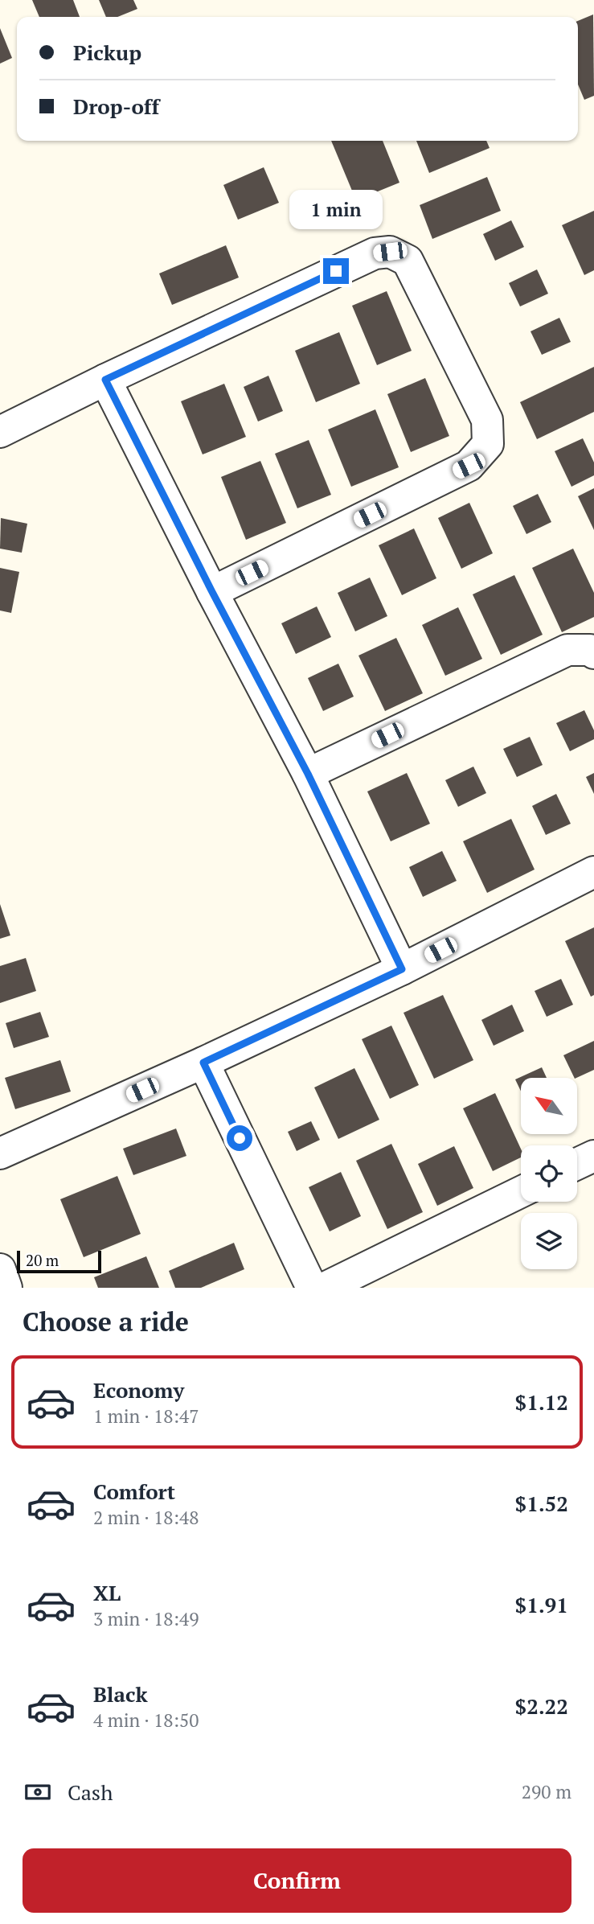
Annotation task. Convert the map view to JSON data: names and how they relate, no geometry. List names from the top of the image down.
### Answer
{
  "scale_bar": "20 m",
  "north": "top left",
  "page": {
    "banner": ["Pickup", "Drop-off"],
    "bubble": "1 min",
    "scale": "20 m",
    "heading": "Choose a ride",
    "list": [
      {
        "name": "Economy",
        "note": "1 min · 18:47",
        "value": "$1.12"
      },
      {
        "name": "Comfort",
        "note": "2 min · 18:48",
        "value": "$1.52"
      },
      {
        "name": "XL",
        "note": "3 min · 18:49",
        "value": "$1.91"
      },
      {
        "name": "Black",
        "note": "4 min · 18:50",
        "value": "$2.22"
      }
    ],
    "pay": ["Cash", "290 m"],
    "buttons": "Confirm"
  }
}
